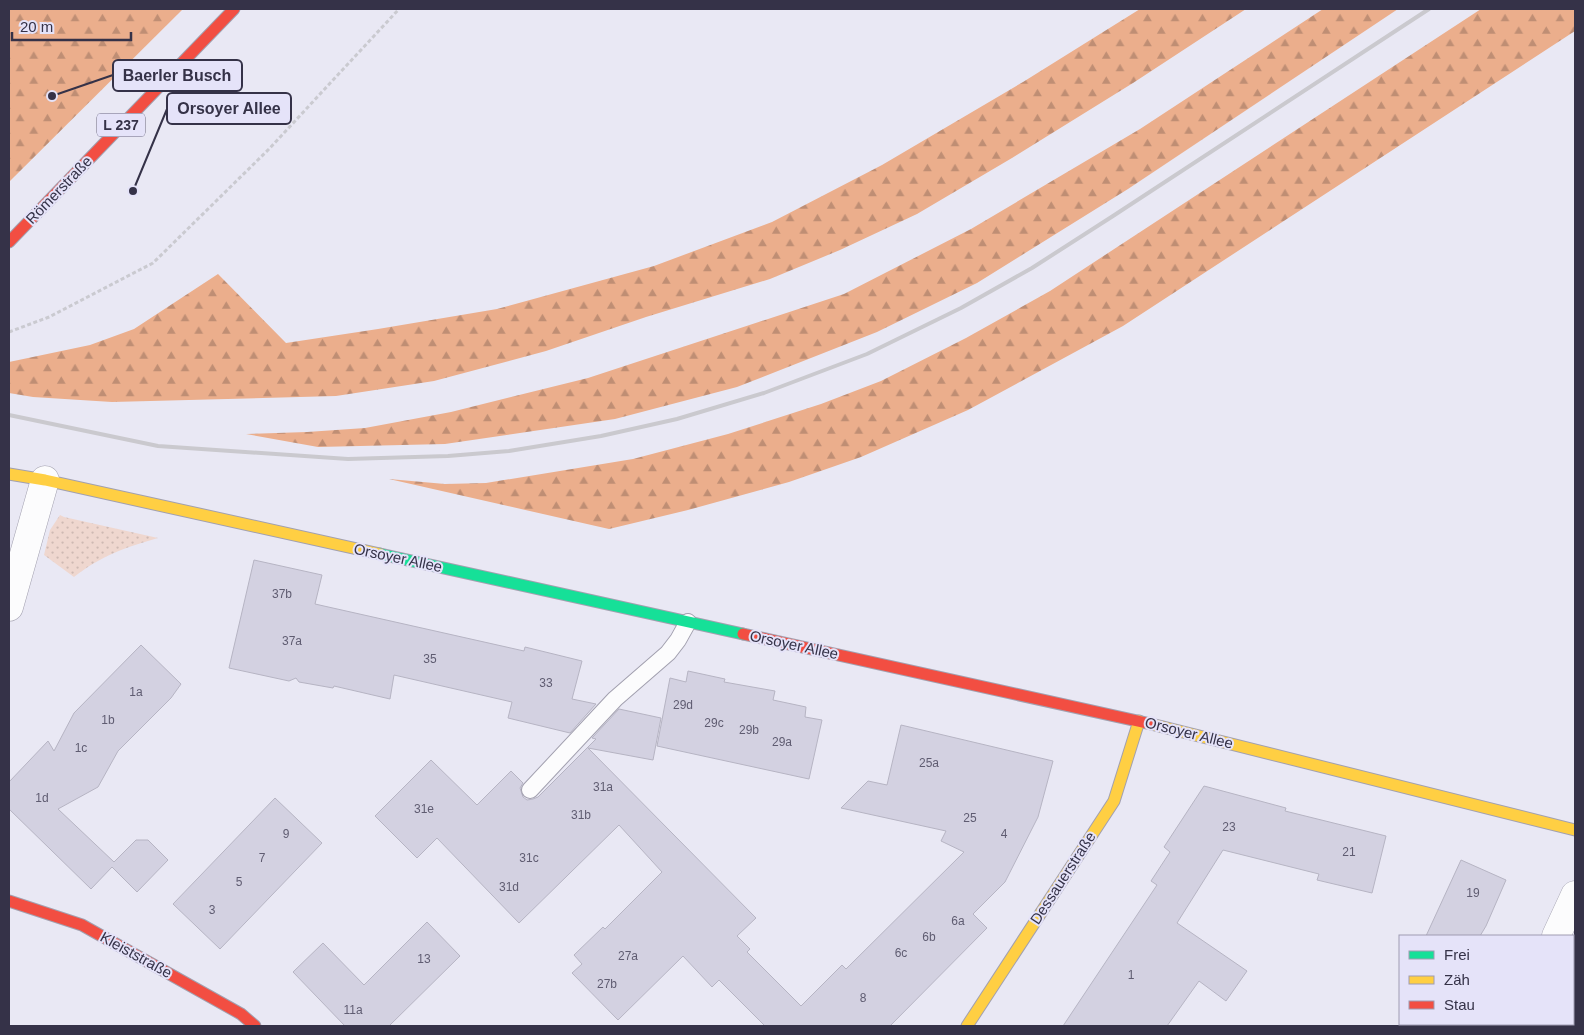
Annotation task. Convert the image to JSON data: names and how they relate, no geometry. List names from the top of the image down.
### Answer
{
  "streets": {
    "street": [
      "L 237",
      "Römerstraße",
      "Orsoyer Allee",
      "Dessauerstraße",
      "Kleiststraße"
    ]
  },
  "crossings": [
    ["Orsoyer Allee", "Dessauerstraße"]
  ],
  "places": ["Baerler Busch", "Orsoyer Allee"],
  "house_numbers": [
    "37b",
    "37a",
    "35",
    "33",
    "1a",
    "29d",
    "1b",
    "29c",
    "29b",
    "29a",
    "1c",
    "25a",
    "31a",
    "1d",
    "31e",
    "31b",
    "25",
    "23",
    "9",
    "4",
    "21",
    "7",
    "31c",
    "5",
    "31d",
    "19",
    "3",
    "6a",
    "6b",
    "6c",
    "27a",
    "13",
    "1",
    "27b",
    "8",
    "11a"
  ],
  "legend": ["Frei", "Zäh", "Stau"],
  "scale_bar": "20 m"
}
